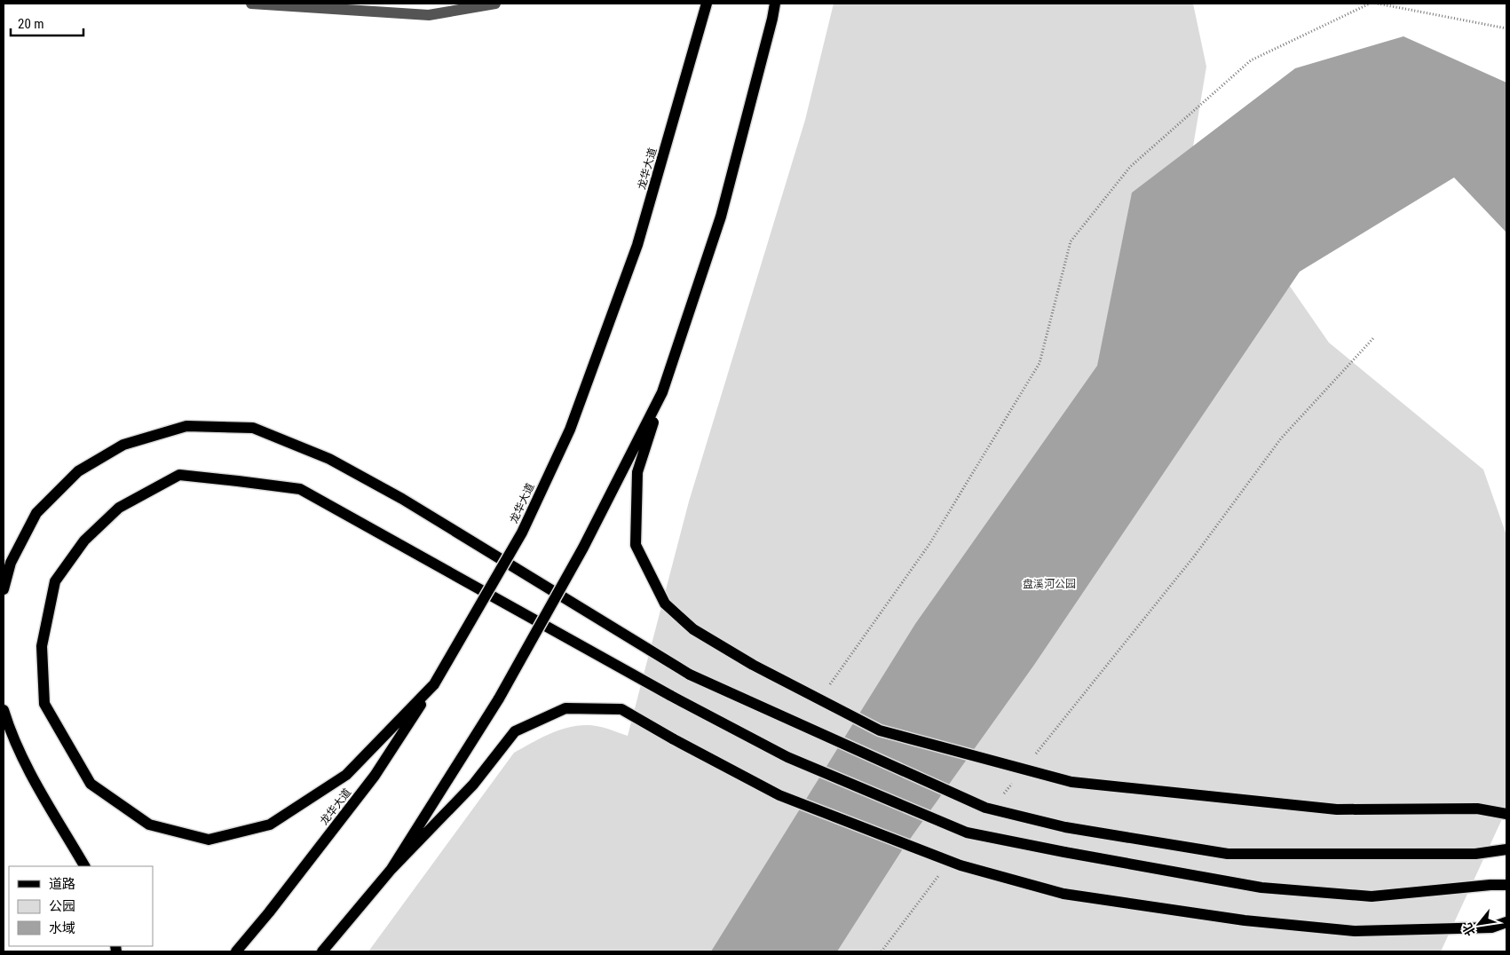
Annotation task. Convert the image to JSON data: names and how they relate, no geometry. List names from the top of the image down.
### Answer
{
  "streets": {
    "main road": ["龙华大道"]
  },
  "parks": ["盘溪河公园"],
  "legend": ["道路", "公园", "水域"],
  "scale_bar": "20 m",
  "north": "bottom left"
}
